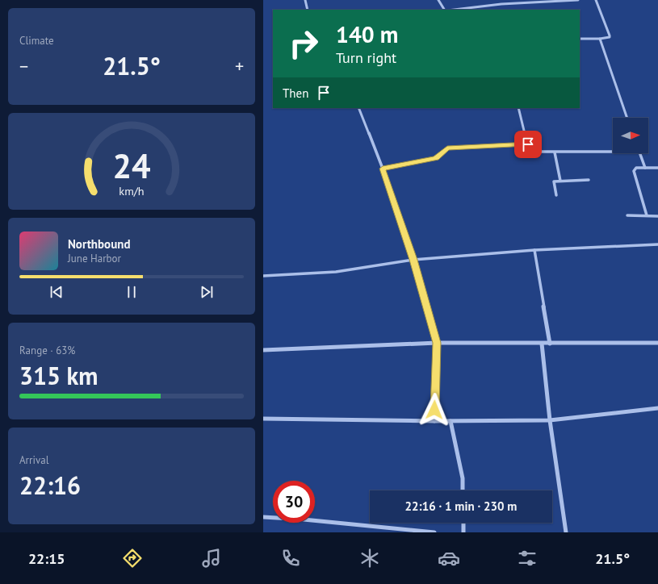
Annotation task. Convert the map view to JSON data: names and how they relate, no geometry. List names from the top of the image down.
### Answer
{
  "north": "right",
  "page": {
    "tile": [
      "Climate",
      ["Range · 63%", "315 km"],
      ["Arrival", "22:16"]
    ],
    "turn": ["140 m", "Turn right"],
    "heat": ["−", "21.5°", "+"],
    "then": "Then",
    "song": ["Northbound", "June Harbor"],
    "limit": "30",
    "trip": "22:16 · 1 min · 230 m",
    "tabs": ["22:15", "21.5°"],
    "gauge": ["24", "km/h"]
  }
}
